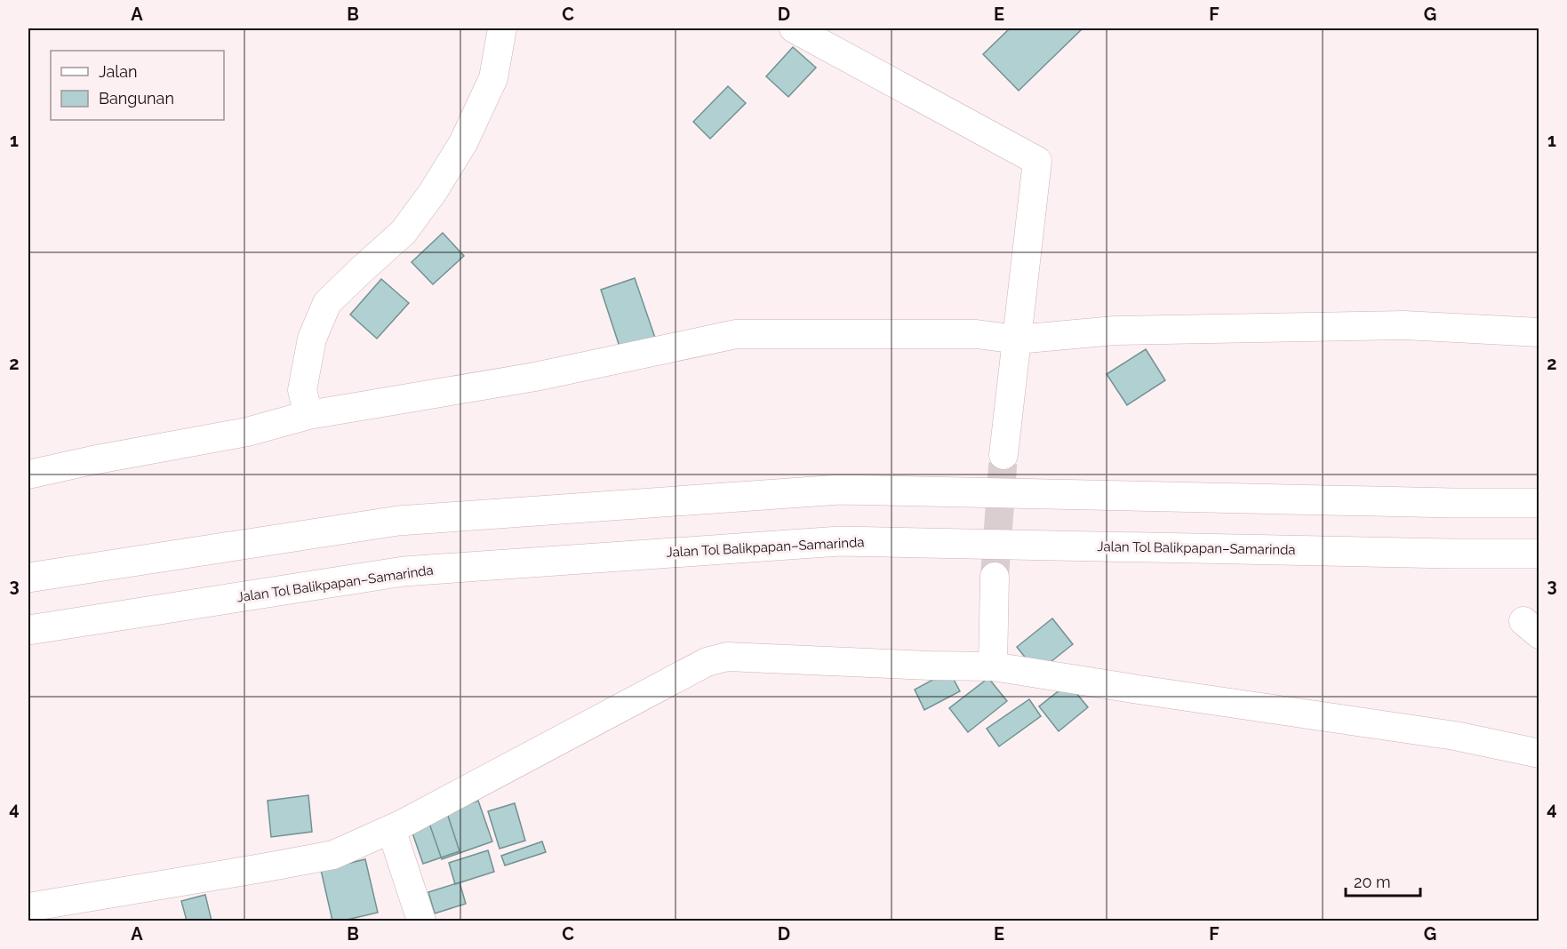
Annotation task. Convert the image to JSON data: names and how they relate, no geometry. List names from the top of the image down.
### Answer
{
  "streets": {
    "highway": ["Jalan Tol Balikpapan–Samarinda"]
  },
  "legend": ["Jalan", "Bangunan"],
  "scale_bar": "20 m",
  "grid": {
    "columns": [
      "A",
      "B",
      "C",
      "D",
      "E",
      "F",
      "G"
    ],
    "rows": [
      "1",
      "2",
      "3",
      "4"
    ]
  }
}
